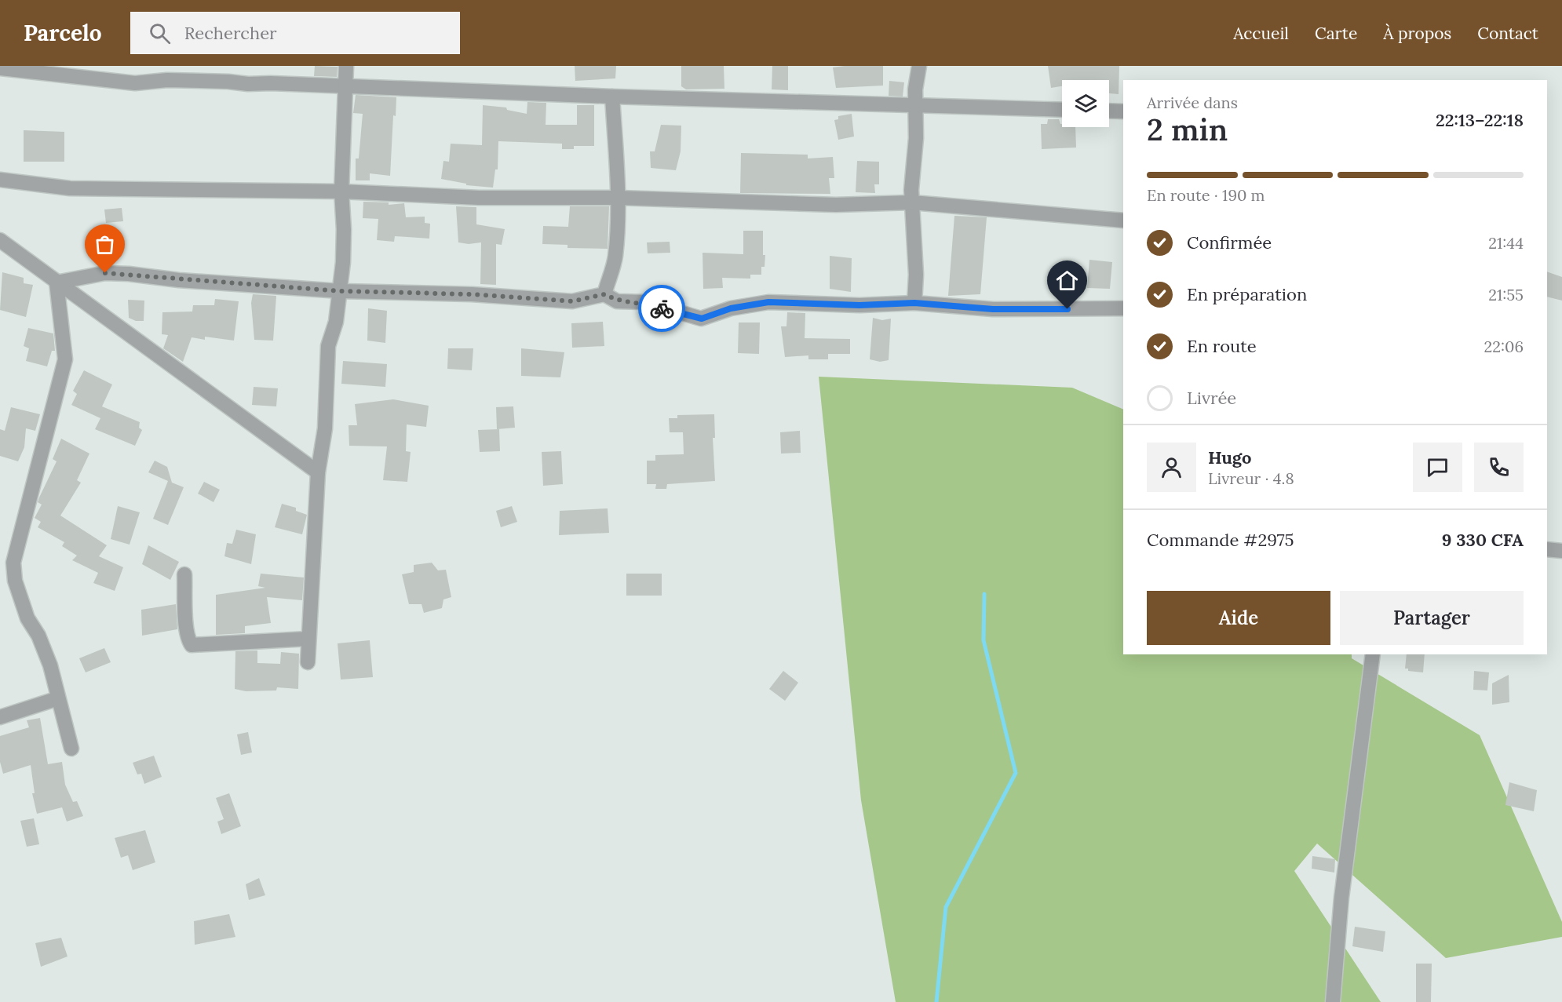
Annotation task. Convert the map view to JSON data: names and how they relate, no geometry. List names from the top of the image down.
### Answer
{
  "page": {
    "header": "Parcelo",
    "search": "Rechercher",
    "nav": [
      "Accueil",
      "Carte",
      "À propos",
      "Contact"
    ],
    "heading": ["2 min", "Arrivée dans", "22:13–22:18"],
    "panel": [
      "Hugo",
      "Livreur · 4.8",
      "Commande #2975",
      "9 330 CFA"
    ],
    "bar": "En route · 190 m",
    "list": [
      ["Confirmée", "21:44"],
      ["En préparation", "21:55"],
      ["En route", "22:06"],
      "Livrée"
    ],
    "buttons": ["Aide", "Partager"]
  }
}
